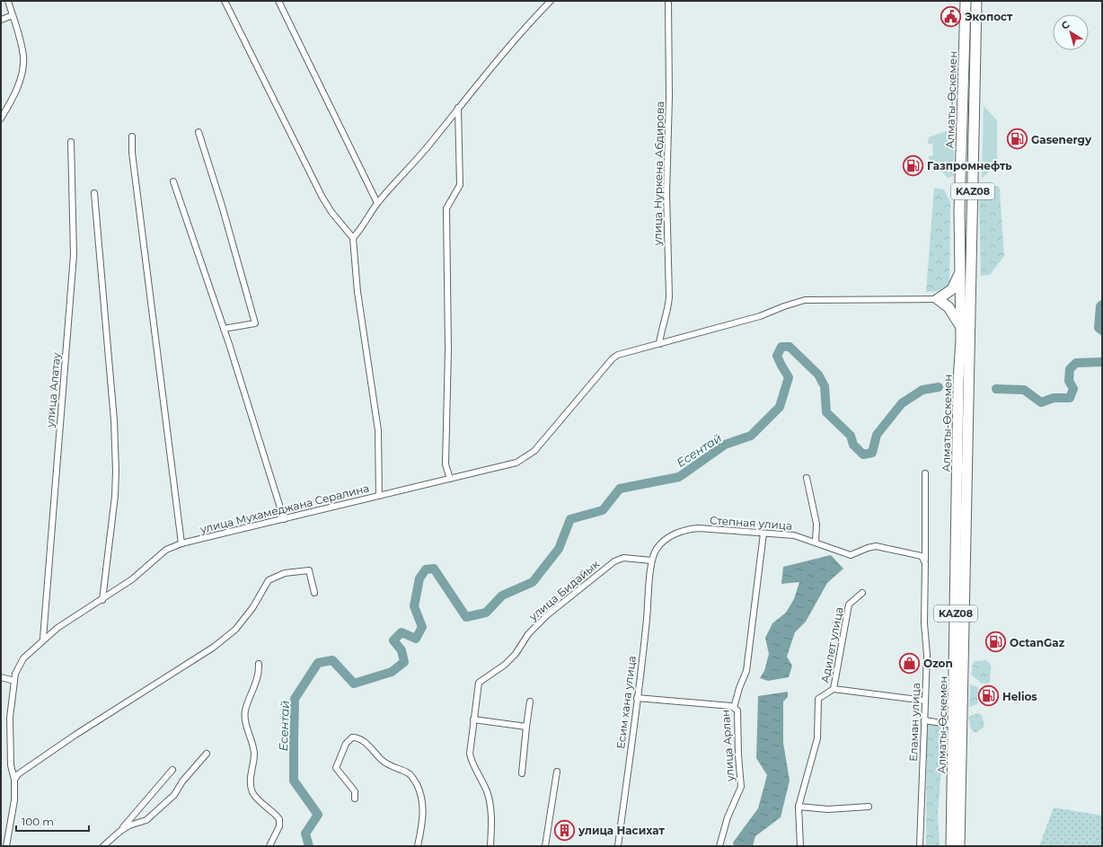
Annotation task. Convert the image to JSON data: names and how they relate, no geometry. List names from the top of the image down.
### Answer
{
  "streets": {
    "highway": ["Алматы-Өскемен", "KAZ08"],
    "street": [
      "улица Нуркена Абдирова",
      "улица Алатау",
      "улица Мухамеджана Сералина",
      "Степная улица",
      "улица Бидайык",
      "Адилет улица",
      "Есим хана улица",
      "Еламан улица",
      "улица Арлан"
    ]
  },
  "crossings": [
    ["улица Нуркена Абдирова", "улица Мухамеджана Сералина"],
    ["улица Алатау", "улица Мухамеджана Сералина"],
    ["Степная улица", "улица Бидайык"],
    ["Степная улица", "Есим хана улица"],
    ["Степная улица", "Еламан улица"],
    ["Степная улица", "улица Арлан"],
    ["улица Бидайык", "Есим хана улица"]
  ],
  "water": ["Есентай"],
  "places": {
    "public building": ["Экопост"],
    "fuel station": [
      "Gasenergy",
      "Газпромнефть",
      "OctanGaz",
      "Helios"
    ],
    "shop": ["Ozon"],
    "building": ["улица Насихат"]
  },
  "scale_bar": "100 m",
  "north": "top left"
}
